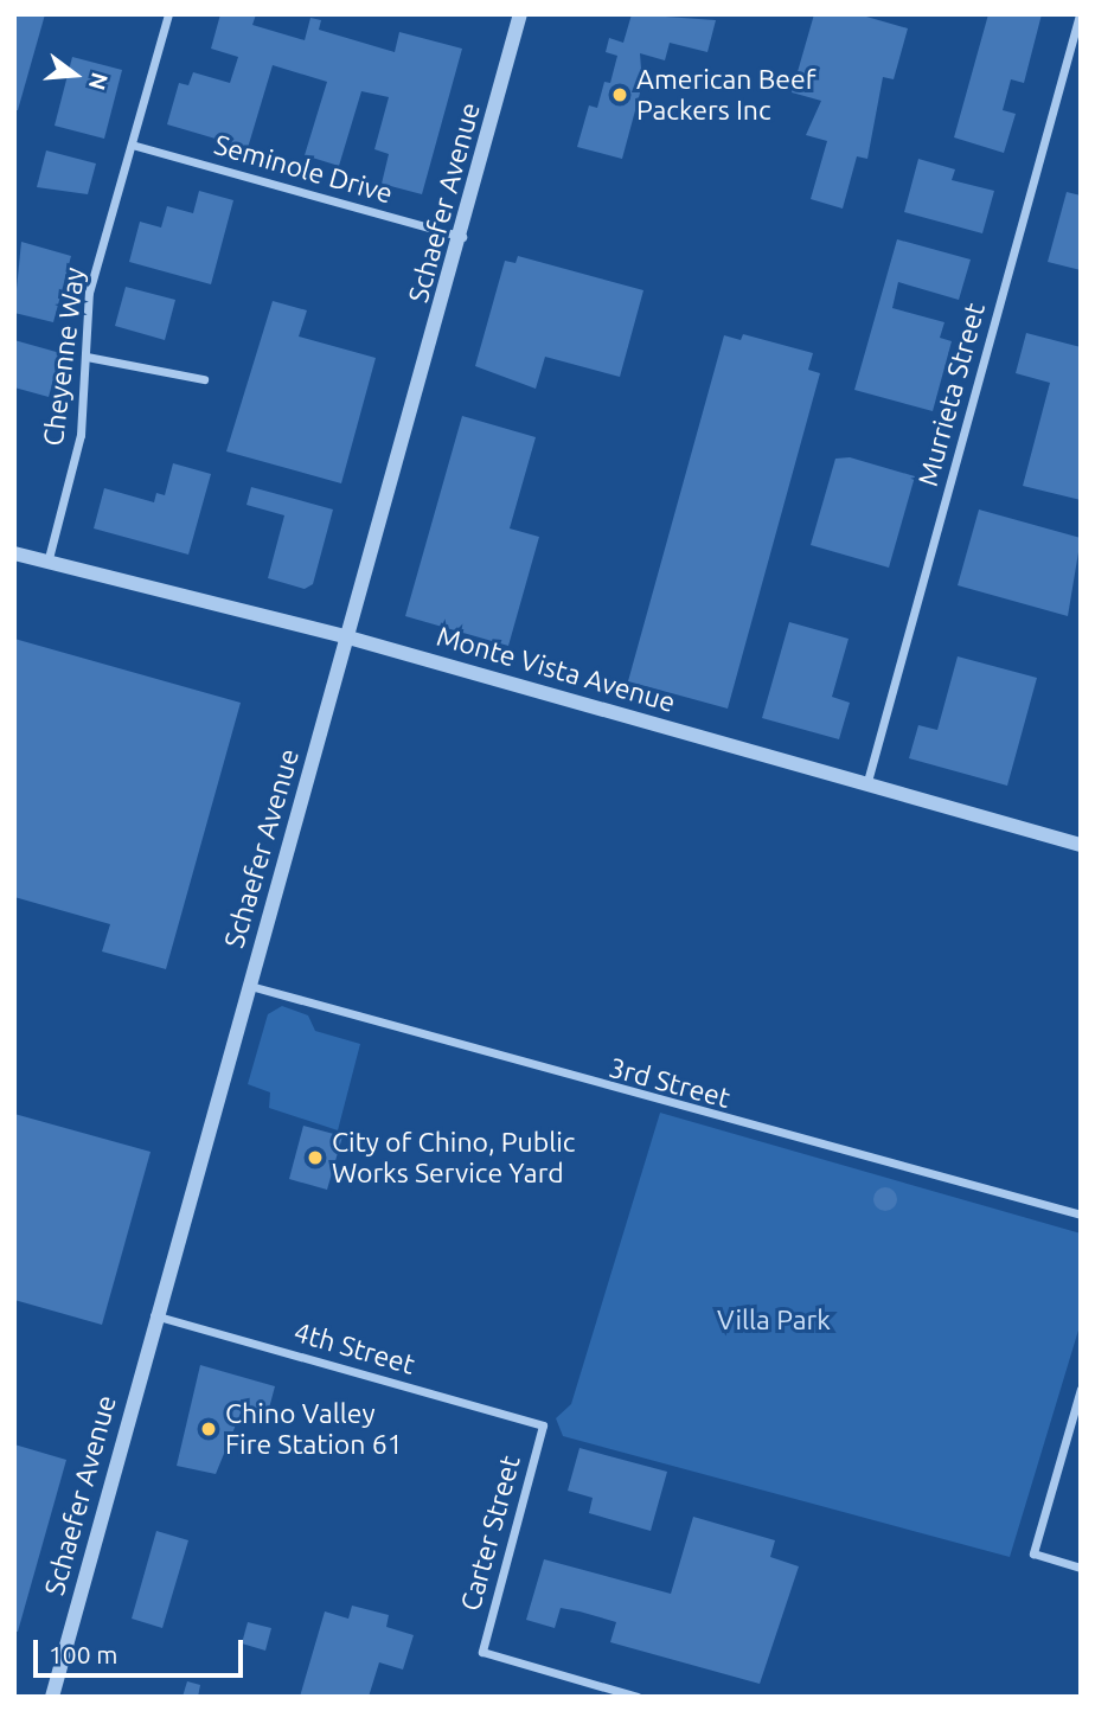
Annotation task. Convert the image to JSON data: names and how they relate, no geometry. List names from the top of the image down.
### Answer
{
  "streets": {
    "street": [
      "Seminole Drive",
      "Schaefer Avenue",
      "Cheyenne Way",
      "Murrieta Street",
      "Monte Vista Avenue",
      "3rd Street",
      "4th Street",
      "Carter Street"
    ]
  },
  "crossings": [
    ["Seminole Drive", "Schaefer Avenue"],
    ["Seminole Drive", "Cheyenne Way"],
    ["Schaefer Avenue", "Monte Vista Avenue"],
    ["Schaefer Avenue", "3rd Street"],
    ["Schaefer Avenue", "4th Street"],
    ["Cheyenne Way", "Monte Vista Avenue"],
    ["Murrieta Street", "Monte Vista Avenue"],
    ["4th Street", "Carter Street"]
  ],
  "parks": ["Villa Park"],
  "places": ["American Beef Packers Inc", "City of Chino, Public Works Service Yard", "Chino Valley Fire Station 61"],
  "scale_bar": "100 m",
  "north": "right"
}
